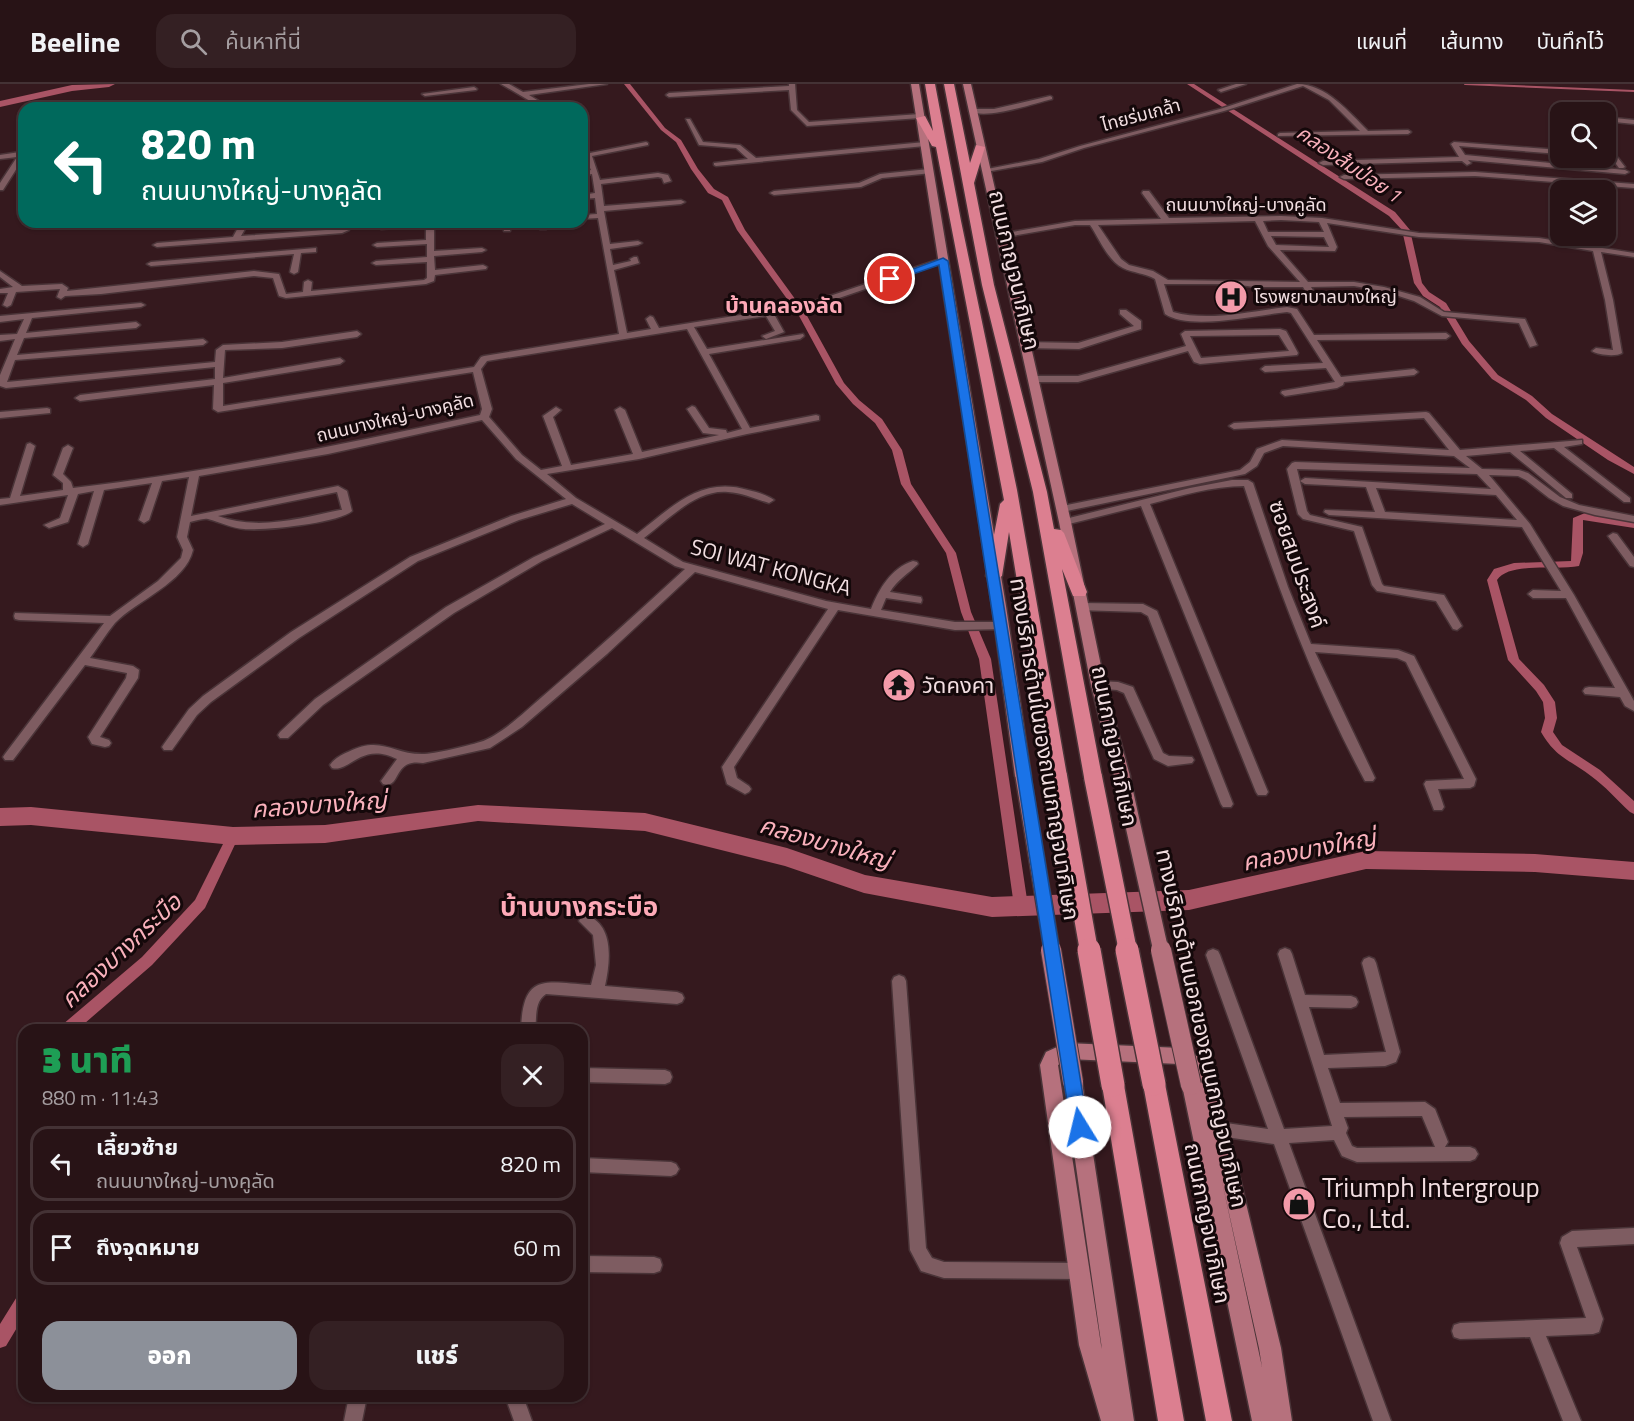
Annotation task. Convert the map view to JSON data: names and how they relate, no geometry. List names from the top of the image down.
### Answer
{
  "streets": {
    "highway": ["ถนนกาญจนาภิเษก"],
    "main road": ["ทางบริการด้านในของถนนกาญจนาภิเษก", "ทางบริการด้านนอกของถนนกาญจนาภิเษก"],
    "street": [
      "ไทยร่มเกล้า",
      "ถนนบางใหญ่-บางคูลัด",
      "ซอยสมประสงค์",
      "SOI WAT KONGKA"
    ]
  },
  "crossings": [
    ["ไทยร่มเกล้า", "ทางบริการด้านนอกของถนนกาญจนาภิเษก"],
    ["ถนนบางใหญ่-บางคูลัด", "SOI WAT KONGKA"],
    ["ถนนบางใหญ่-บางคูลัด", "ทางบริการด้านในของถนนกาญจนาภิเษก"],
    ["ถนนบางใหญ่-บางคูลัด", "ทางบริการด้านนอกของถนนกาญจนาภิเษก"],
    ["ซอยสมประสงค์", "ทางบริการด้านนอกของถนนกาญจนาภิเษก"],
    ["SOI WAT KONGKA", "ทางบริการด้านในของถนนกาญจนาภิเษก"]
  ],
  "districts": ["บ้านคลองลัด", "บ้านบางกระบือ"],
  "water": ["คลองส้มป่อย 1", "คลองบางใหญ่", "คลองบางกระบือ"],
  "places": {
    "hospital": ["โรงพยาบาลบางใหญ่"],
    "temple": ["วัดคงคา"],
    "shop": ["Triumph Intergroup Co., Ltd."]
  },
  "page": {
    "header": "Beeline",
    "search": "ค้นหาที่นี่",
    "nav": ["แผนที่", "เส้นทาง", "บันทึกไว้"],
    "turn": ["820 m", "ถนนบางใหญ่-บางคูลัด"],
    "heading": ["3 นาที", "880 m · 11:43"],
    "list": [
      {
        "name": "เลี้ยวซ้าย",
        "note": "ถนนบางใหญ่-บางคูลัด",
        "value": "820 m"
      },
      {
        "name": "ถึงจุดหมาย",
        "value": "60 m"
      }
    ],
    "buttons": ["ออก", "แชร์"]
  }
}
